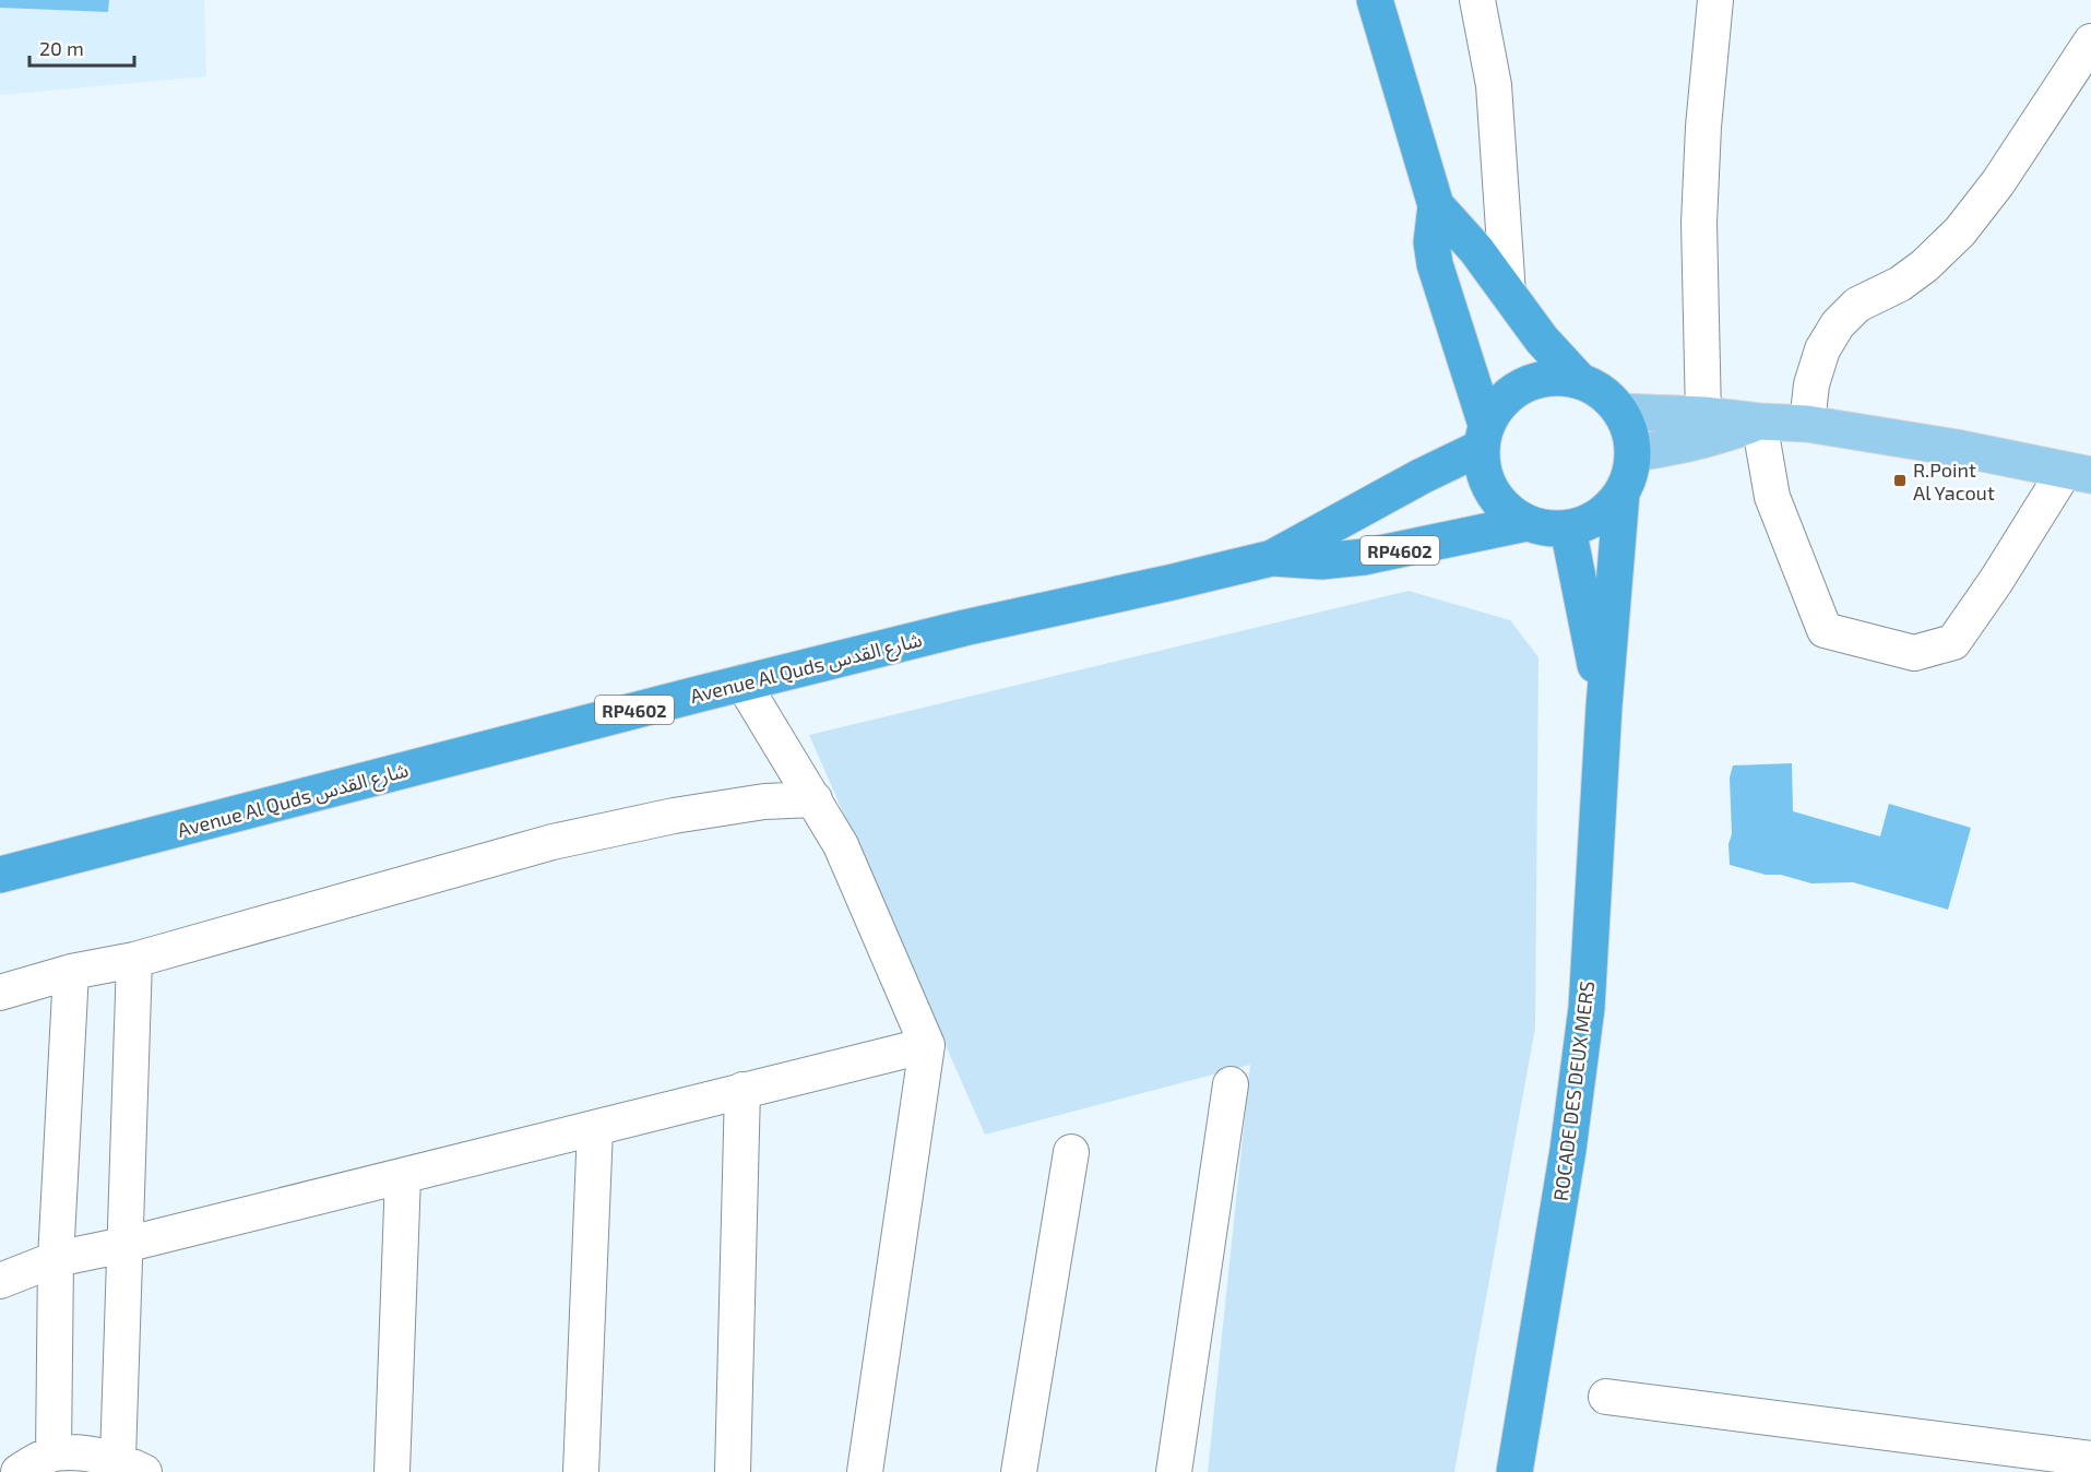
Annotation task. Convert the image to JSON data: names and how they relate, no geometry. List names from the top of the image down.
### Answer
{
  "streets": {
    "highway": ["RP4602", "Avenue Al Quds شارع القدس", "ROCADE DES DEUX MERS"]
  },
  "crossings": [
    ["RP4602", "Avenue Al Quds شارع القدس"],
    ["RP4602", "ROCADE DES DEUX MERS"],
    ["Avenue Al Quds شارع القدس", "ROCADE DES DEUX MERS"]
  ],
  "places": {
    "transit": ["R.Point Al Yacout"]
  },
  "scale_bar": "20 m"
}
